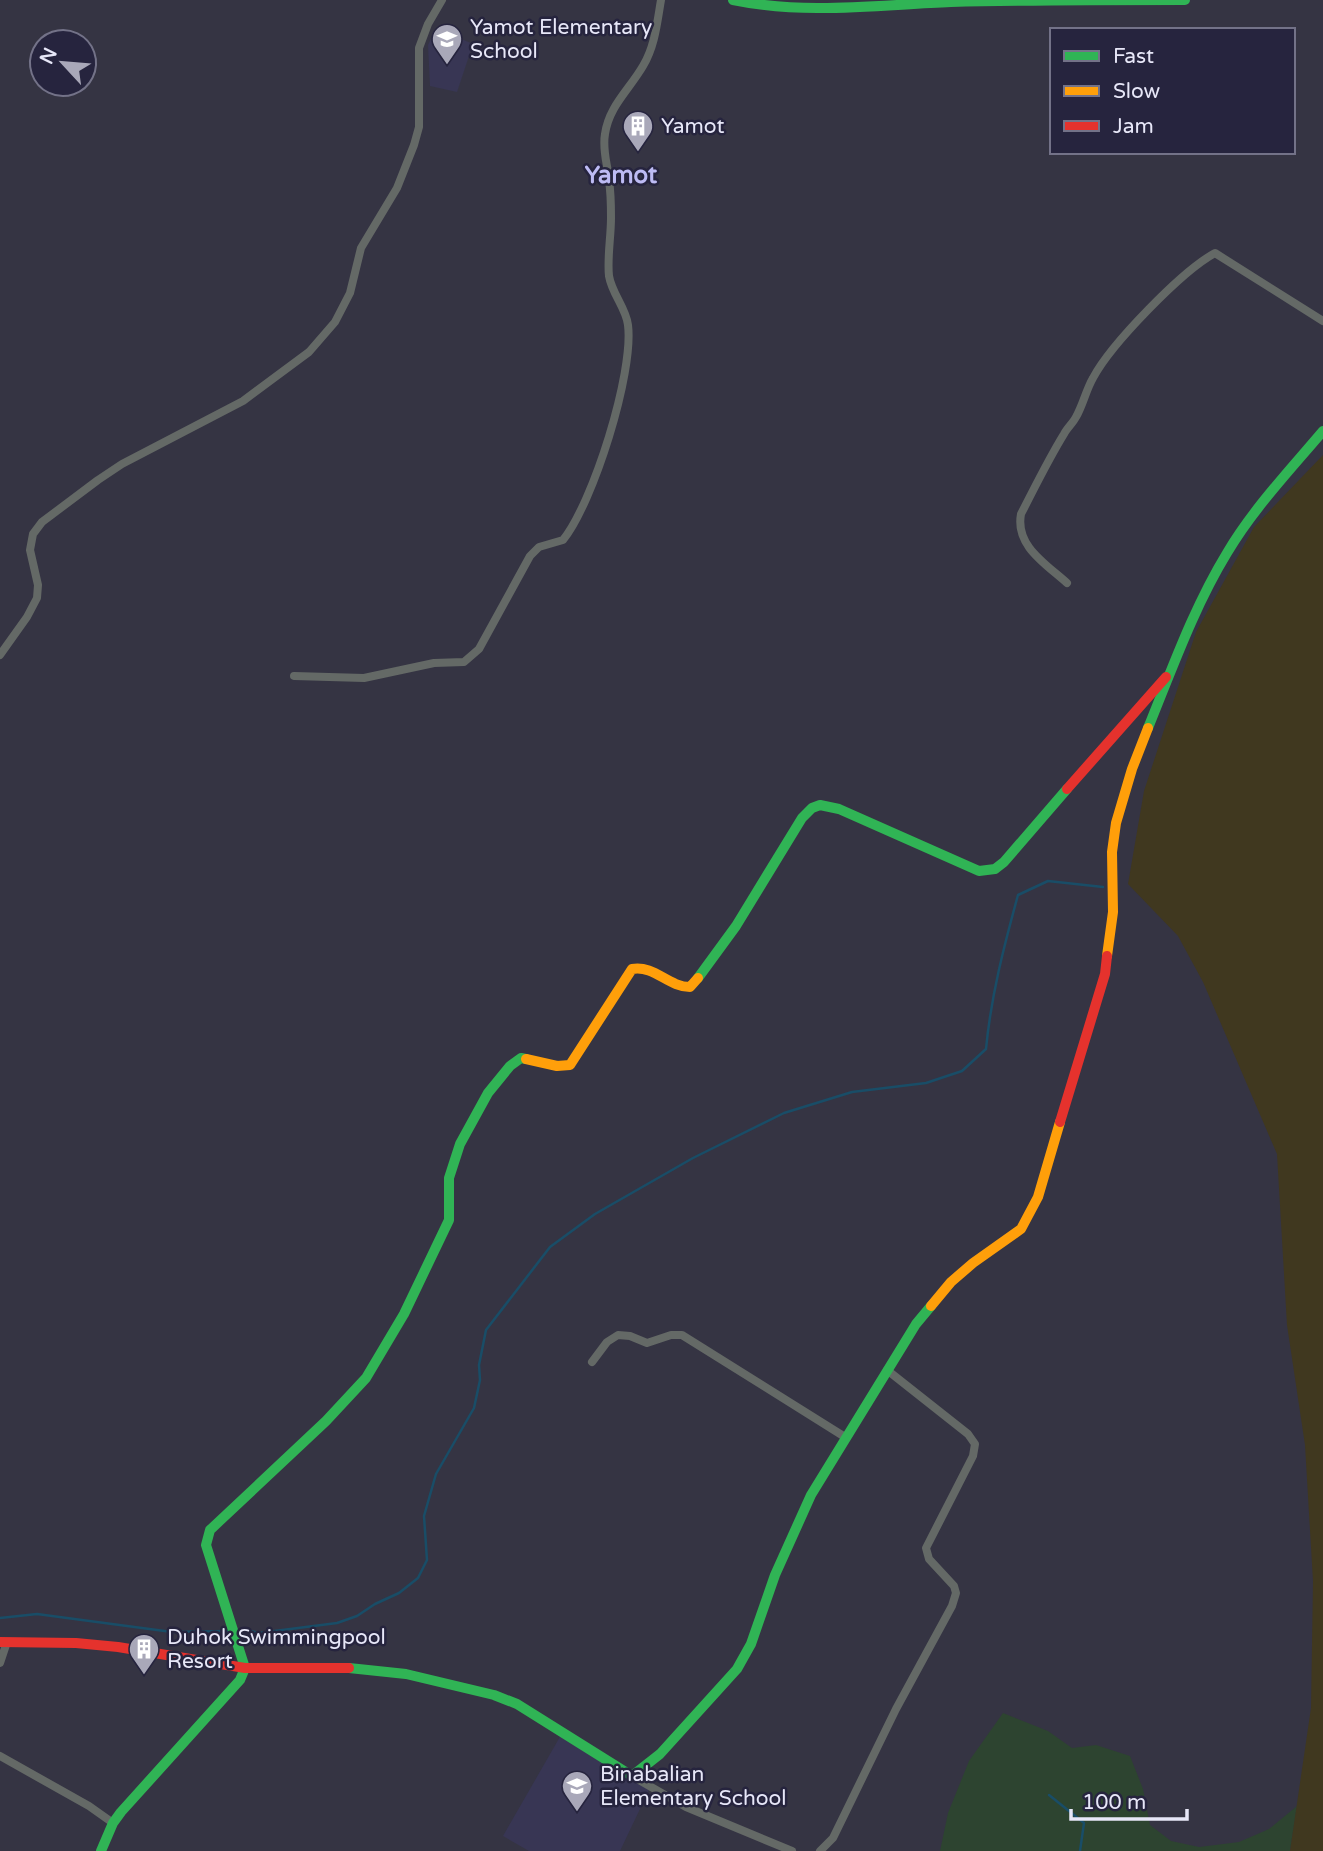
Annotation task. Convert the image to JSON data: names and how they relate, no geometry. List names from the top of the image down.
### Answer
{
  "districts": ["Yamot"],
  "places": {
    "school or university": ["Yamot Elementary School", "Binabalian Elementary School"],
    "building": ["Yamot", "Duhok Swimmingpool Resort"]
  },
  "legend": ["Fast", "Slow", "Jam"],
  "scale_bar": "100 m",
  "north": "top left"
}
